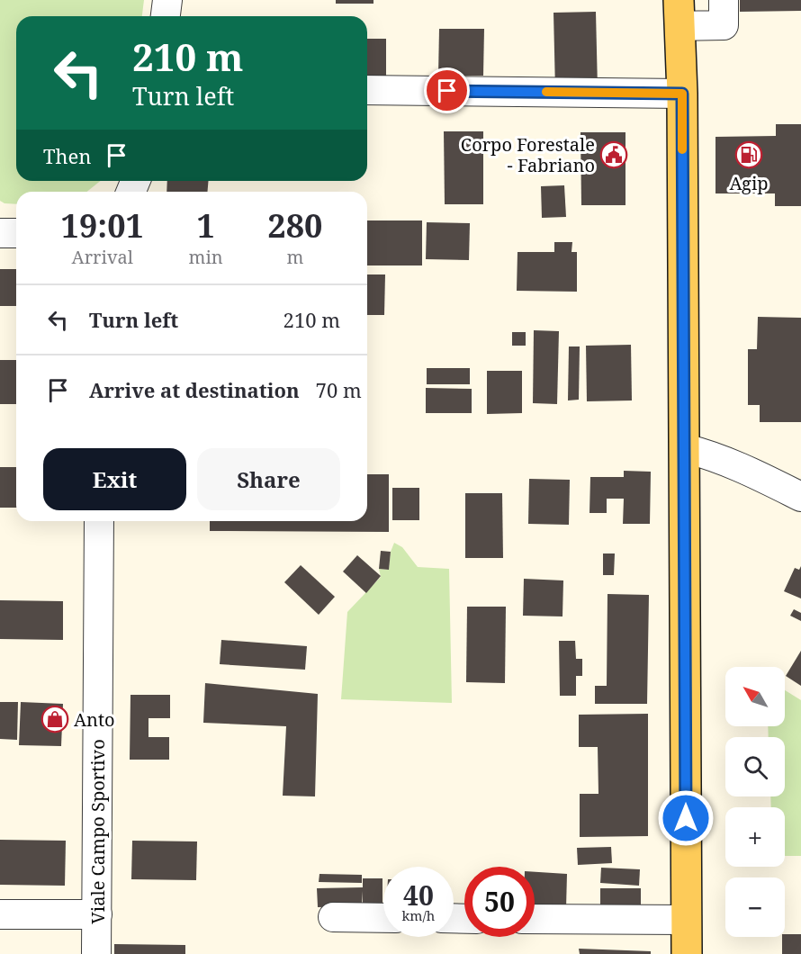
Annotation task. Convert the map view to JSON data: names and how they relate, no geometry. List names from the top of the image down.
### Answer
{
  "streets": {
    "street": ["Viale Campo Sportivo"]
  },
  "places": {
    "public building": ["Corpo Forestale - Fabriano"],
    "fuel station": ["Agip"],
    "shop": ["Anto"]
  },
  "north": "top left",
  "page": {
    "turn": ["210 m", "Turn left"],
    "then": "Then",
    "eta": [
      "19:01",
      "Arrival",
      "1",
      "min",
      "280",
      "m"
    ],
    "list": [
      {
        "name": "Turn left",
        "value": "210 m"
      },
      {
        "name": "Arrive at destination",
        "value": "70 m"
      }
    ],
    "buttons": ["Exit", "Share"],
    "map_buttons": ["+", "−"],
    "speed": "40 km/h",
    "limit": "50"
  }
}
